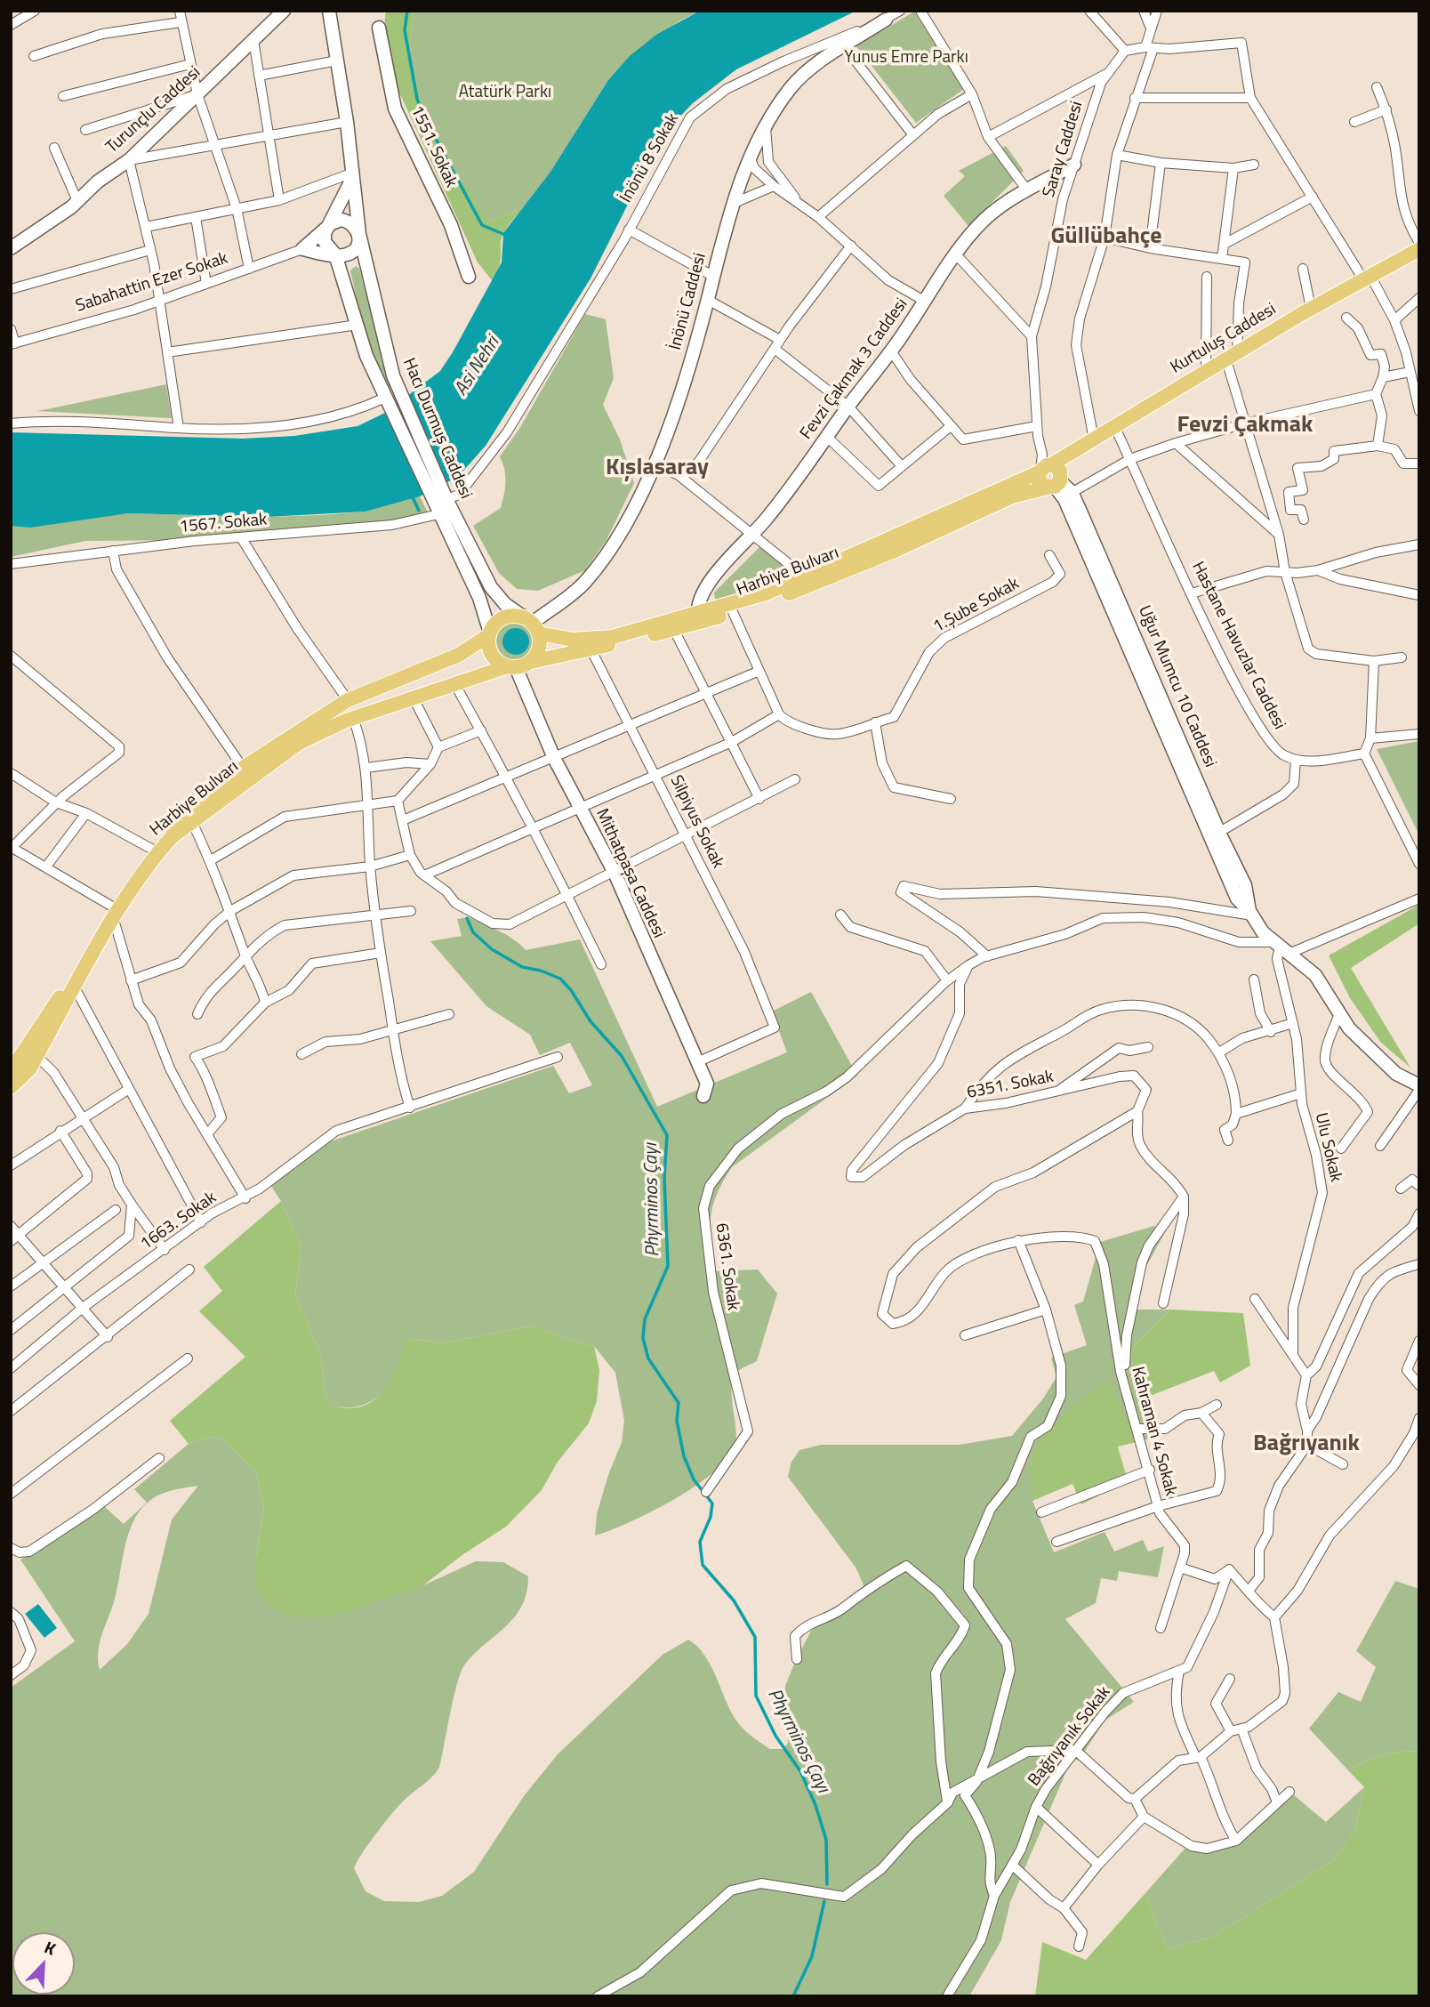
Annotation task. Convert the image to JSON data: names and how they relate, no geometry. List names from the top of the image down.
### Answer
{
  "streets": {
    "main road": ["Kurtuluş Caddesi", "Harbiye Bulvarı", "Uğur Mumcu 10 Caddesi"],
    "street": [
      "Turunçlu Caddesi",
      "1551. Sokak",
      "Saray Caddesi",
      "İnönü 8 Sokak",
      "Sabahattin Ezer Sokak",
      "İnönü Caddesi",
      "Fevzi Çakmak 3 Caddesi",
      "Hacı Durmuş Caddesi",
      "1567. Sokak",
      "1.Şube Sokak",
      "Hastane Havuzlar Caddesi",
      "Silpiyus Sokak",
      "Mithatpaşa Caddesi",
      "6351. Sokak",
      "Ulu Sokak",
      "1663. Sokak",
      "6361. Sokak",
      "Kahraman 4 Sokak",
      "Bağrıyanık Sokak"
    ]
  },
  "crossings": [
    ["Saray Caddesi", "Kurtuluş Caddesi"],
    ["Saray Caddesi", "Fevzi Çakmak 3 Caddesi"],
    ["Saray Caddesi", "Harbiye Bulvarı"],
    ["Saray Caddesi", "Uğur Mumcu 10 Caddesi"],
    ["İnönü 8 Sokak", "İnönü Caddesi"],
    ["İnönü 8 Sokak", "Hacı Durmuş Caddesi"],
    ["Sabahattin Ezer Sokak", "Hacı Durmuş Caddesi"],
    ["İnönü Caddesi", "Hacı Durmuş Caddesi"],
    ["İnönü Caddesi", "Harbiye Bulvarı"],
    ["İnönü Caddesi", "Mithatpaşa Caddesi"],
    ["Kurtuluş Caddesi", "Harbiye Bulvarı"],
    ["Kurtuluş Caddesi", "Hastane Havuzlar Caddesi"],
    ["Kurtuluş Caddesi", "Uğur Mumcu 10 Caddesi"],
    ["Fevzi Çakmak 3 Caddesi", "Harbiye Bulvarı"],
    ["Hacı Durmuş Caddesi", "1567. Sokak"],
    ["Hacı Durmuş Caddesi", "Harbiye Bulvarı"],
    ["Hacı Durmuş Caddesi", "Mithatpaşa Caddesi"],
    ["Harbiye Bulvarı", "Uğur Mumcu 10 Caddesi"],
    ["Harbiye Bulvarı", "Silpiyus Sokak"],
    ["Harbiye Bulvarı", "Mithatpaşa Caddesi"],
    ["Uğur Mumcu 10 Caddesi", "Ulu Sokak"],
    ["Silpiyus Sokak", "Mithatpaşa Caddesi"],
    ["6351. Sokak", "6361. Sokak"]
  ],
  "districts": [
    "Güllübahçe",
    "Fevzi Çakmak",
    "Kışlasaray",
    "Bağrıyanık"
  ],
  "water": ["Asi Nehri", "Phyrminos Çayı"],
  "parks": ["Yunus Emre Parkı", "Atatürk Parkı"],
  "north": "top right"
}
